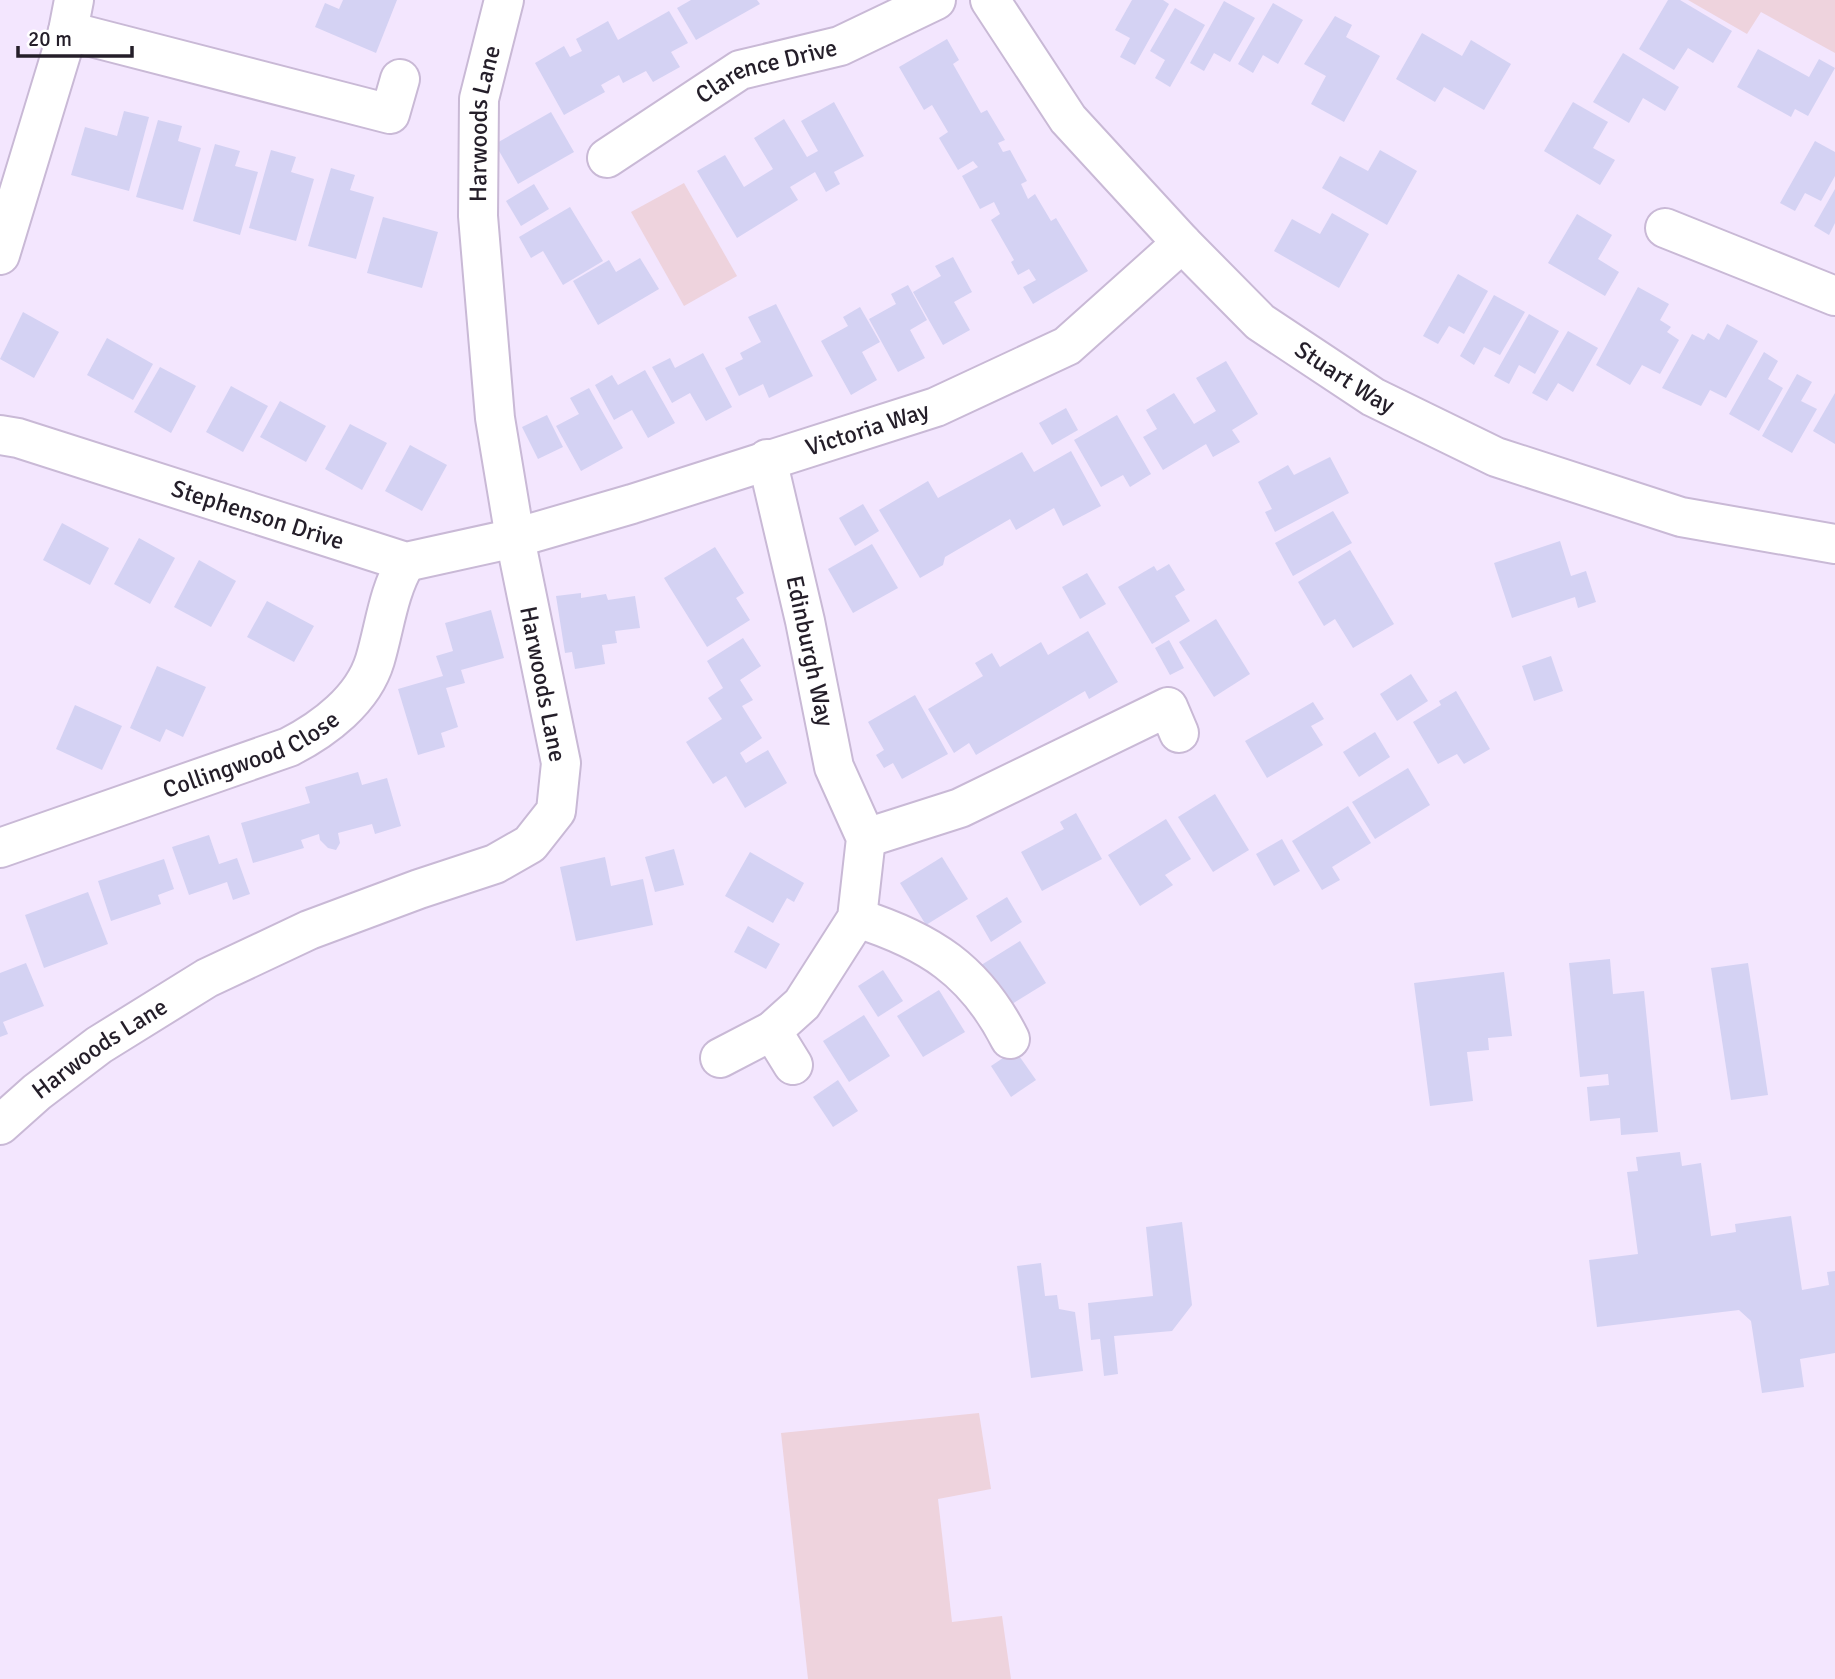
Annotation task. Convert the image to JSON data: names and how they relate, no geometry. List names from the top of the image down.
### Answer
{
  "streets": {
    "street": [
      "Clarence Drive",
      "Harwoods Lane",
      "Stuart Way",
      "Victoria Way",
      "Stephenson Drive",
      "Edinburgh Way",
      "Collingwood Close"
    ]
  },
  "crossings": [
    ["Harwoods Lane", "Victoria Way"],
    ["Stuart Way", "Victoria Way"],
    ["Victoria Way", "Edinburgh Way"],
    ["Stephenson Drive", "Collingwood Close"]
  ],
  "scale_bar": "20 m"
}
